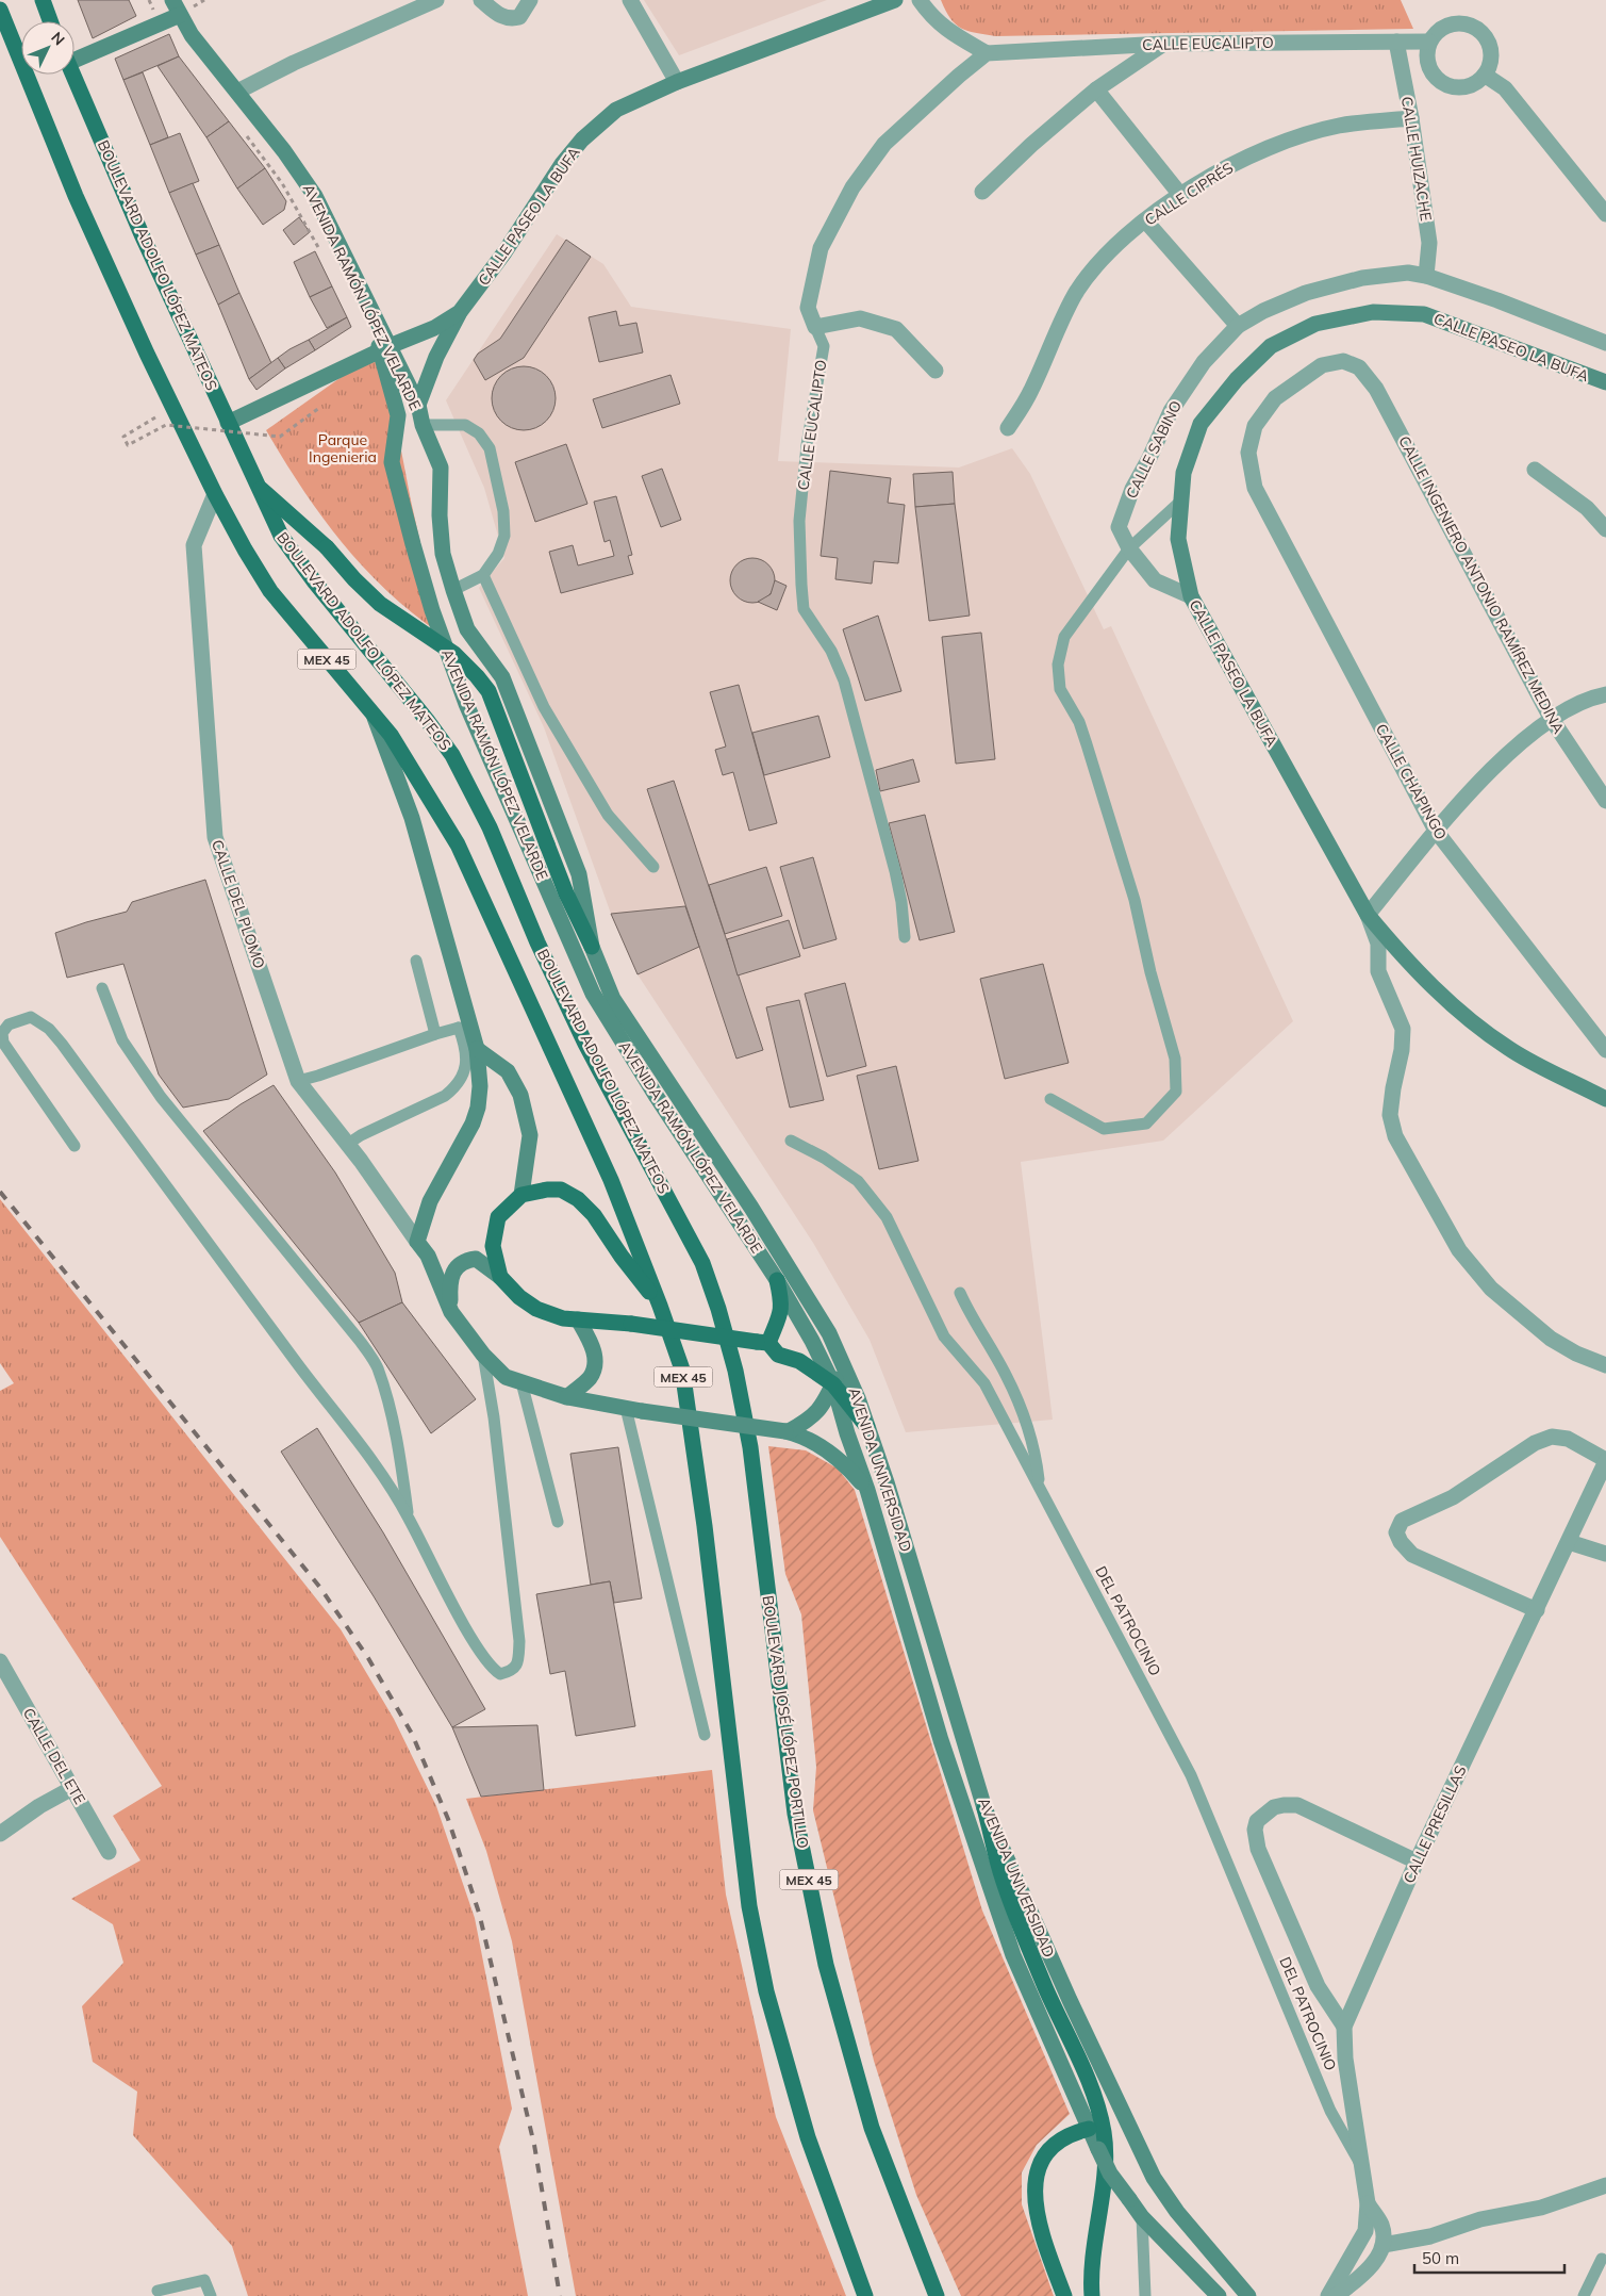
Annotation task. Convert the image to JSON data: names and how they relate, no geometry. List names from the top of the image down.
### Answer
{
  "streets": {
    "main road": ["BOULEVARD ADOLFO LÓPEZ MATEOS", "MEX 45", "BOULEVARD JOSÉ LÓPEZ PORTILLO"],
    "street": [
      "CALLE EUCALIPTO",
      "CALLE HUIZACHE",
      "CALLE CIPRÉS",
      "CALLE PASEO LA BUFA",
      "AVENIDA RAMÓN LÓPEZ VELARDE",
      "CALLE SABINO",
      "CALLE INGENIERO ANTONIO RAMÍREZ MEDINA",
      "CALLE CHAPINGO",
      "CALLE DEL PLOMO",
      "AVENIDA UNIVERSIDAD",
      "CALLE DEL ETE",
      "CALLE PRESILLAS"
    ],
    "lane": ["DEL PATROCINIO"]
  },
  "crossings": [
    ["CALLE EUCALIPTO", "CALLE HUIZACHE"],
    ["CALLE HUIZACHE", "CALLE CIPRÉS"],
    ["CALLE HUIZACHE", "CALLE SABINO"],
    ["CALLE PASEO LA BUFA", "BOULEVARD ADOLFO LÓPEZ MATEOS"],
    ["CALLE PASEO LA BUFA", "AVENIDA RAMÓN LÓPEZ VELARDE"],
    ["CALLE PASEO LA BUFA", "CALLE SABINO"],
    ["BOULEVARD ADOLFO LÓPEZ MATEOS", "BOULEVARD JOSÉ LÓPEZ PORTILLO"],
    ["AVENIDA RAMÓN LÓPEZ VELARDE", "AVENIDA UNIVERSIDAD"],
    ["CALLE INGENIERO ANTONIO RAMÍREZ MEDINA", "CALLE CHAPINGO"],
    ["MEX 45", "CALLE DEL PLOMO"],
    ["DEL PATROCINIO", "CALLE PRESILLAS"]
  ],
  "parks": ["Parque Ingenieria"],
  "scale_bar": "50 m",
  "north": "top right"
}
